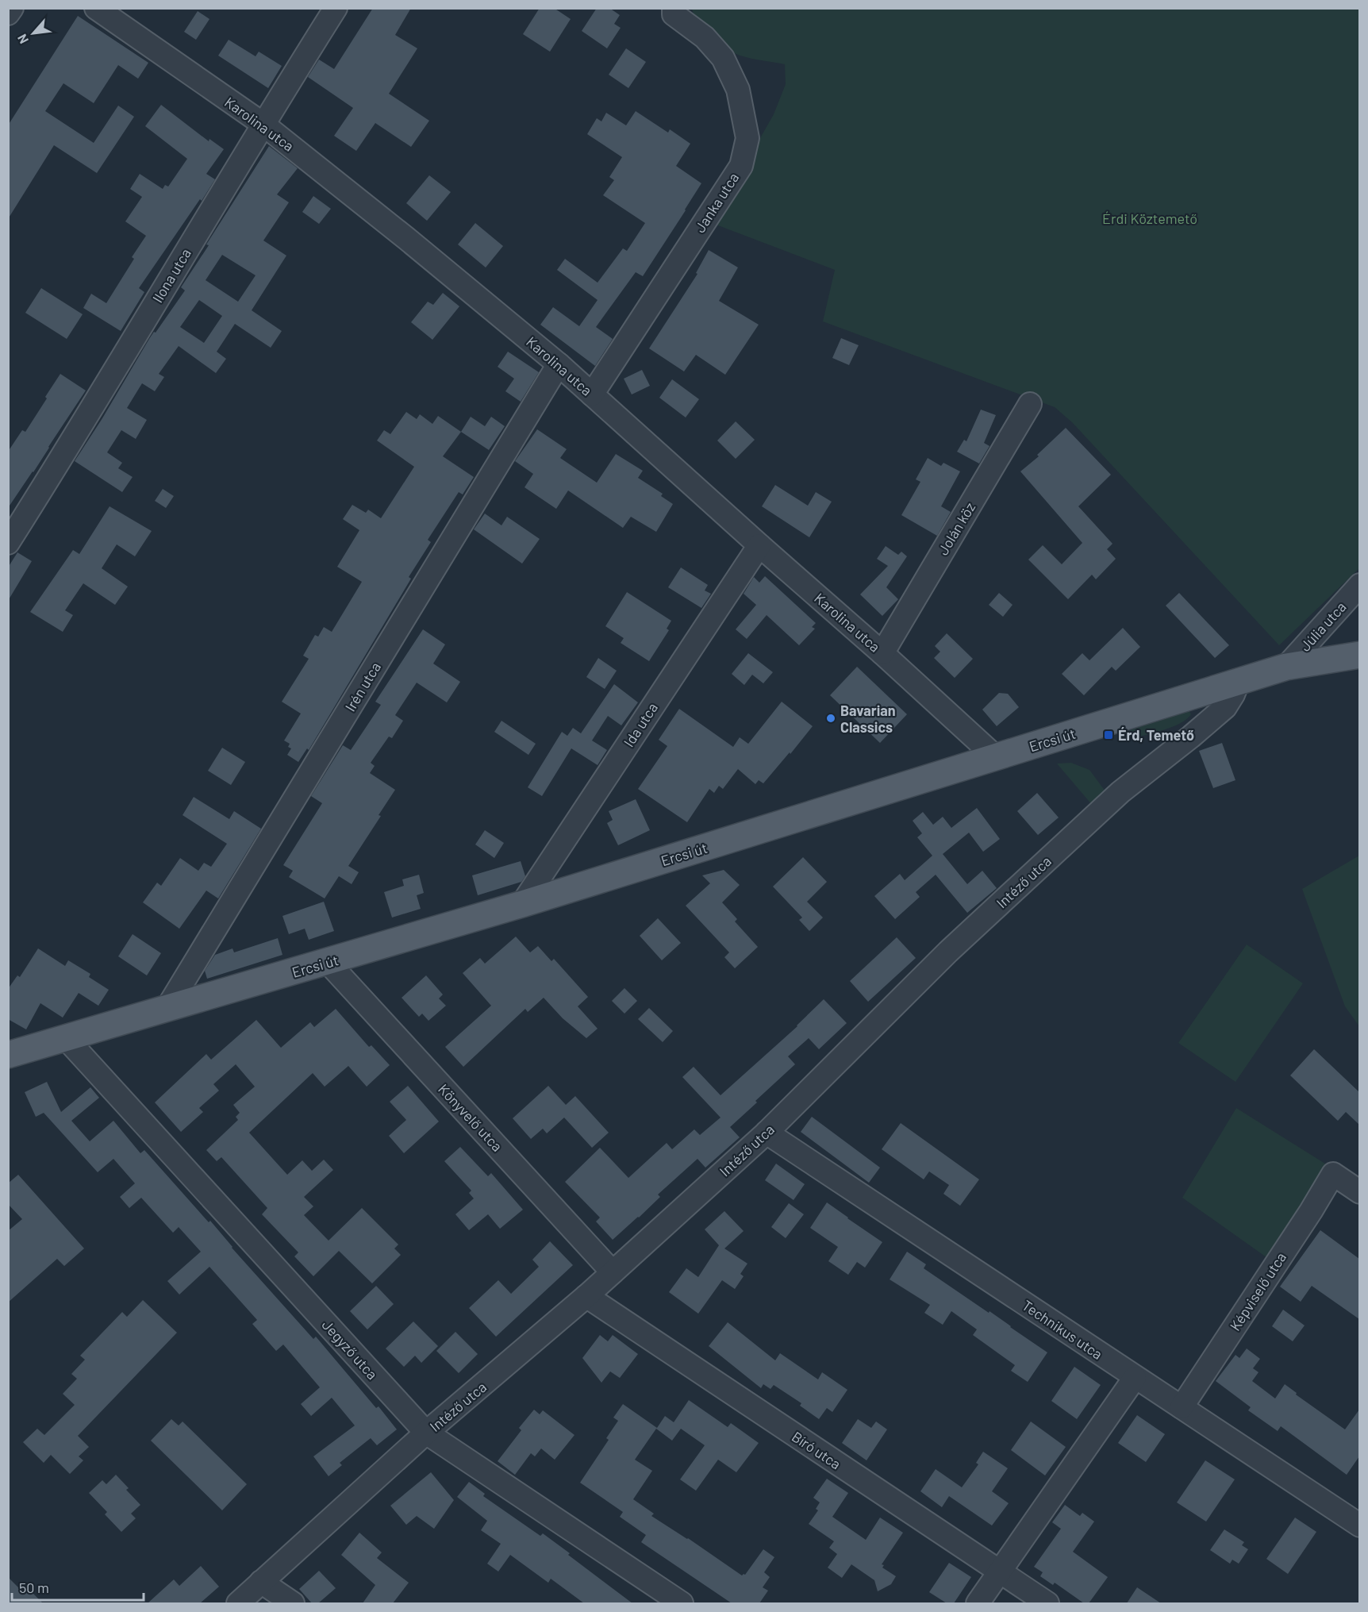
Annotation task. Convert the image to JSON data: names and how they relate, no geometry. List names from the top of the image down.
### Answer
{
  "streets": {
    "main road": ["Ercsi út"],
    "street": [
      "Karolina utca",
      "Janka utca",
      "Ilona utca",
      "Jolán köz",
      "Júlia utca",
      "Irén utca",
      "Ida utca",
      "Intéző utca",
      "Könyvelő utca",
      "Képviselő utca",
      "Technikus utca",
      "Jegyző utca",
      "Bíró utca"
    ]
  },
  "crossings": [
    ["Karolina utca", "Janka utca"],
    ["Karolina utca", "Ilona utca"],
    ["Karolina utca", "Jolán köz"],
    ["Karolina utca", "Irén utca"],
    ["Karolina utca", "Ida utca"],
    ["Karolina utca", "Ercsi út"],
    ["Júlia utca", "Ercsi út"],
    ["Irén utca", "Ercsi út"],
    ["Ida utca", "Ercsi út"],
    ["Ercsi út", "Intéző utca"],
    ["Ercsi út", "Könyvelő utca"],
    ["Ercsi út", "Jegyző utca"],
    ["Intéző utca", "Könyvelő utca"],
    ["Intéző utca", "Technikus utca"],
    ["Intéző utca", "Jegyző utca"],
    ["Intéző utca", "Bíró utca"],
    ["Képviselő utca", "Technikus utca"]
  ],
  "parks": ["Érdi Köztemető"],
  "places": {
    "other": ["Bavarian Classics"],
    "transit": ["Érd, Temető"]
  },
  "scale_bar": "50 m",
  "north": "bottom left"
}
